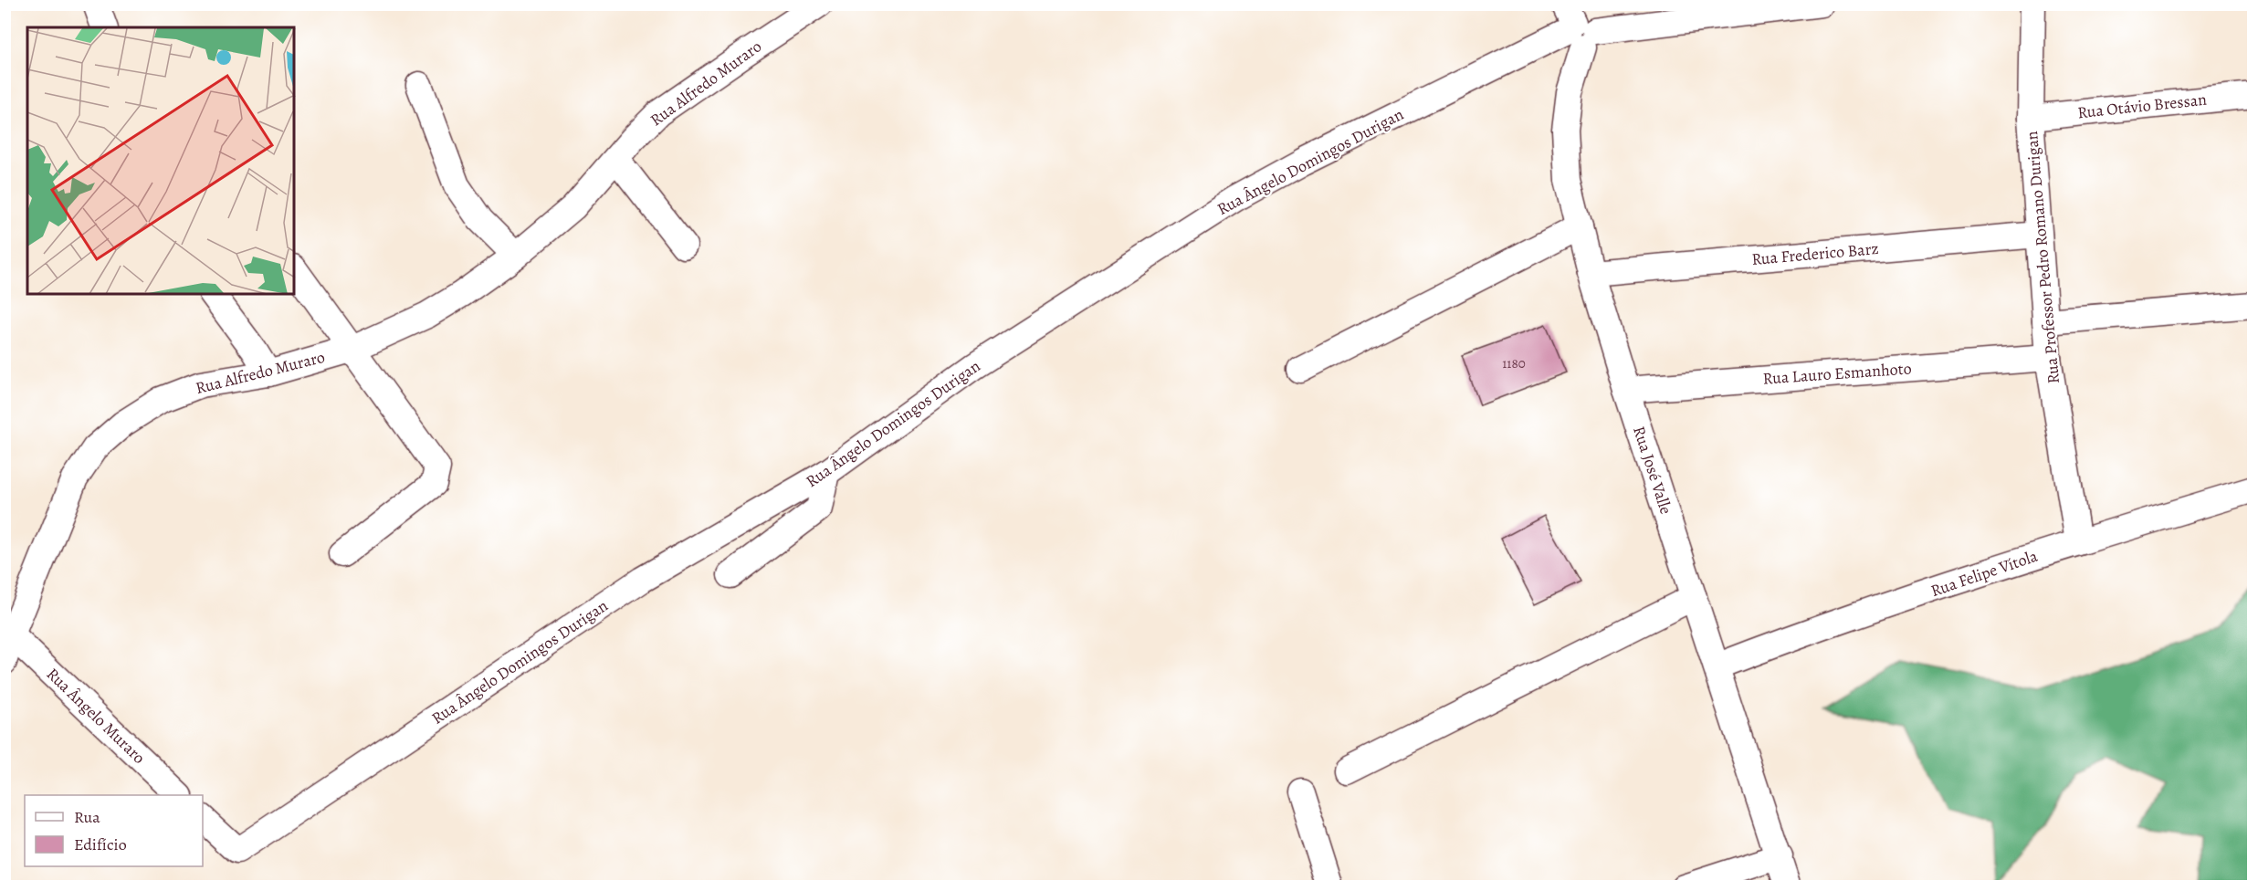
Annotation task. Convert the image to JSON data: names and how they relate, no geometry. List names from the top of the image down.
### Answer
{
  "streets": {
    "street": [
      "Rua Alfredo Muraro",
      "Rua Otávio Bressan",
      "Rua Ângelo Domingos Durigan",
      "Rua Frederico Barz",
      "Rua Professor Pedro Romano Durigan",
      "Rua Lauro Esmanhoto",
      "Rua José Valle",
      "Rua Felipe Vítola",
      "Rua Ângelo Muraro"
    ]
  },
  "crossings": [
    ["Rua Alfredo Muraro", "Rua Ângelo Muraro"],
    ["Rua Otávio Bressan", "Rua Professor Pedro Romano Durigan"],
    ["Rua Ângelo Domingos Durigan", "Rua José Valle"],
    ["Rua Frederico Barz", "Rua Professor Pedro Romano Durigan"],
    ["Rua Frederico Barz", "Rua José Valle"],
    ["Rua Professor Pedro Romano Durigan", "Rua Lauro Esmanhoto"],
    ["Rua Professor Pedro Romano Durigan", "Rua Felipe Vítola"],
    ["Rua Lauro Esmanhoto", "Rua José Valle"],
    ["Rua José Valle", "Rua Felipe Vítola"]
  ],
  "house_numbers": ["1180"],
  "legend": ["Rua", "Edifício"]
}
